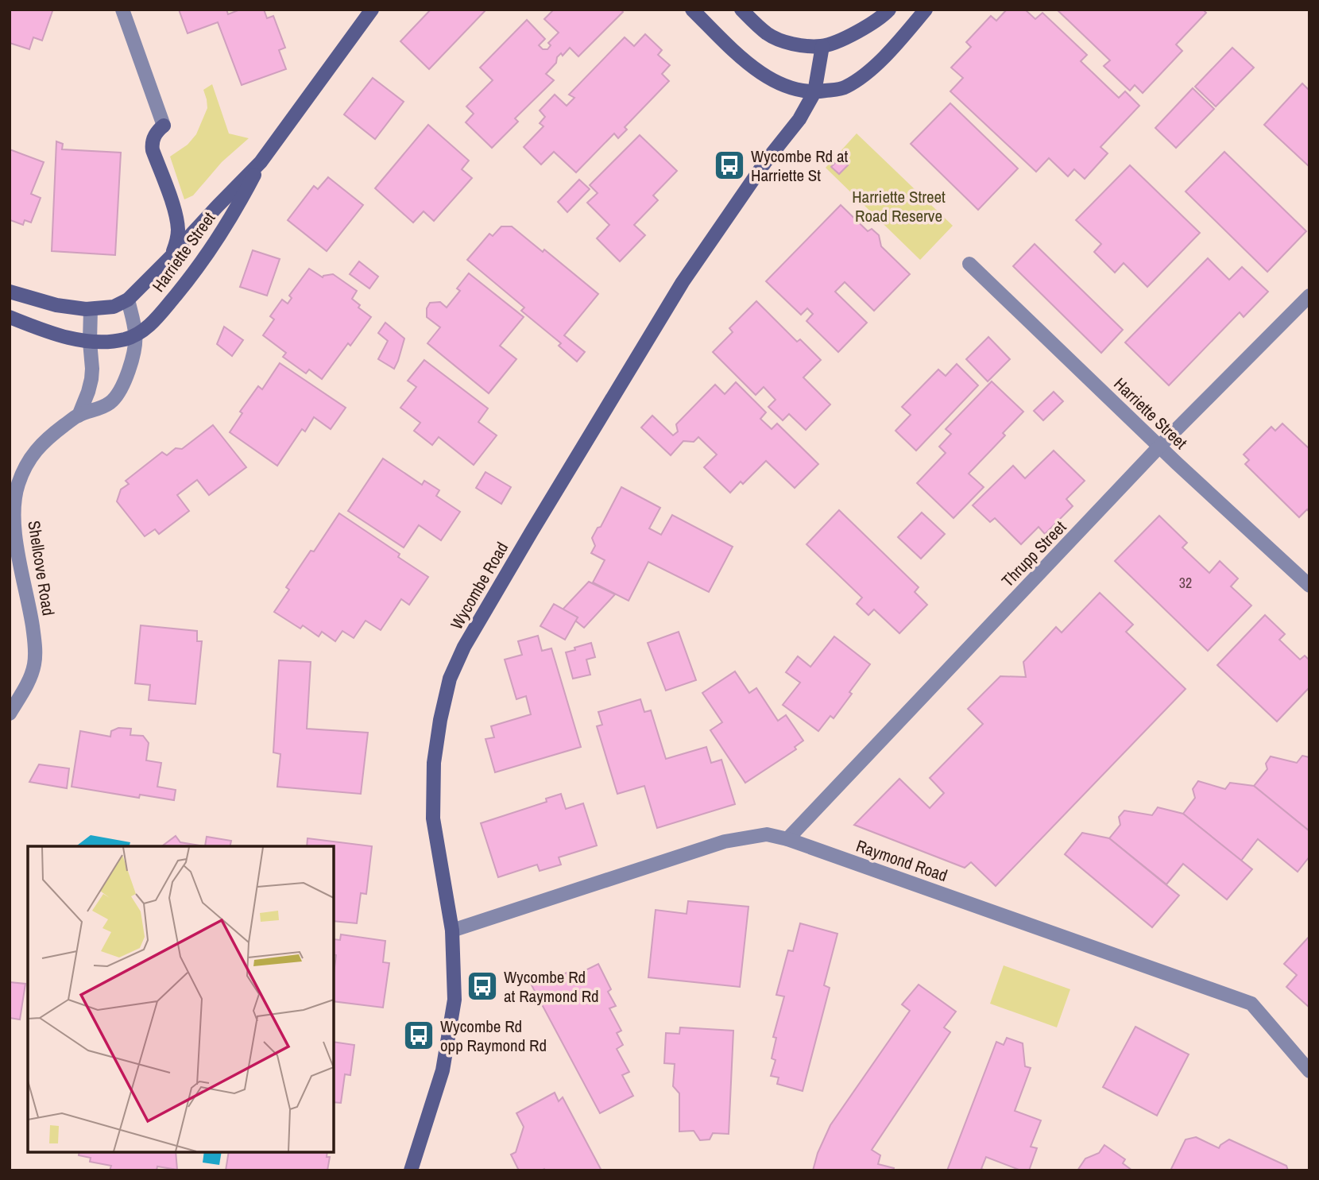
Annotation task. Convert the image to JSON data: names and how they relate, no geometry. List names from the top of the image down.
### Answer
{
  "streets": {
    "main road": ["Harriette Street", "Wycombe Road"],
    "street": ["Thrupp Street", "Shellcove Road", "Raymond Road"]
  },
  "crossings": [
    ["Harriette Street", "Thrupp Street"],
    ["Harriette Street", "Shellcove Road"],
    ["Thrupp Street", "Raymond Road"],
    ["Wycombe Road", "Raymond Road"]
  ],
  "parks": ["Harriette Street Road Reserve"],
  "places": {
    "bus stop": ["Wycombe Rd at Harriette St", "Wycombe Rd at Raymond Rd", "Wycombe Rd opp Raymond Rd"]
  },
  "house_numbers": ["32"]
}
